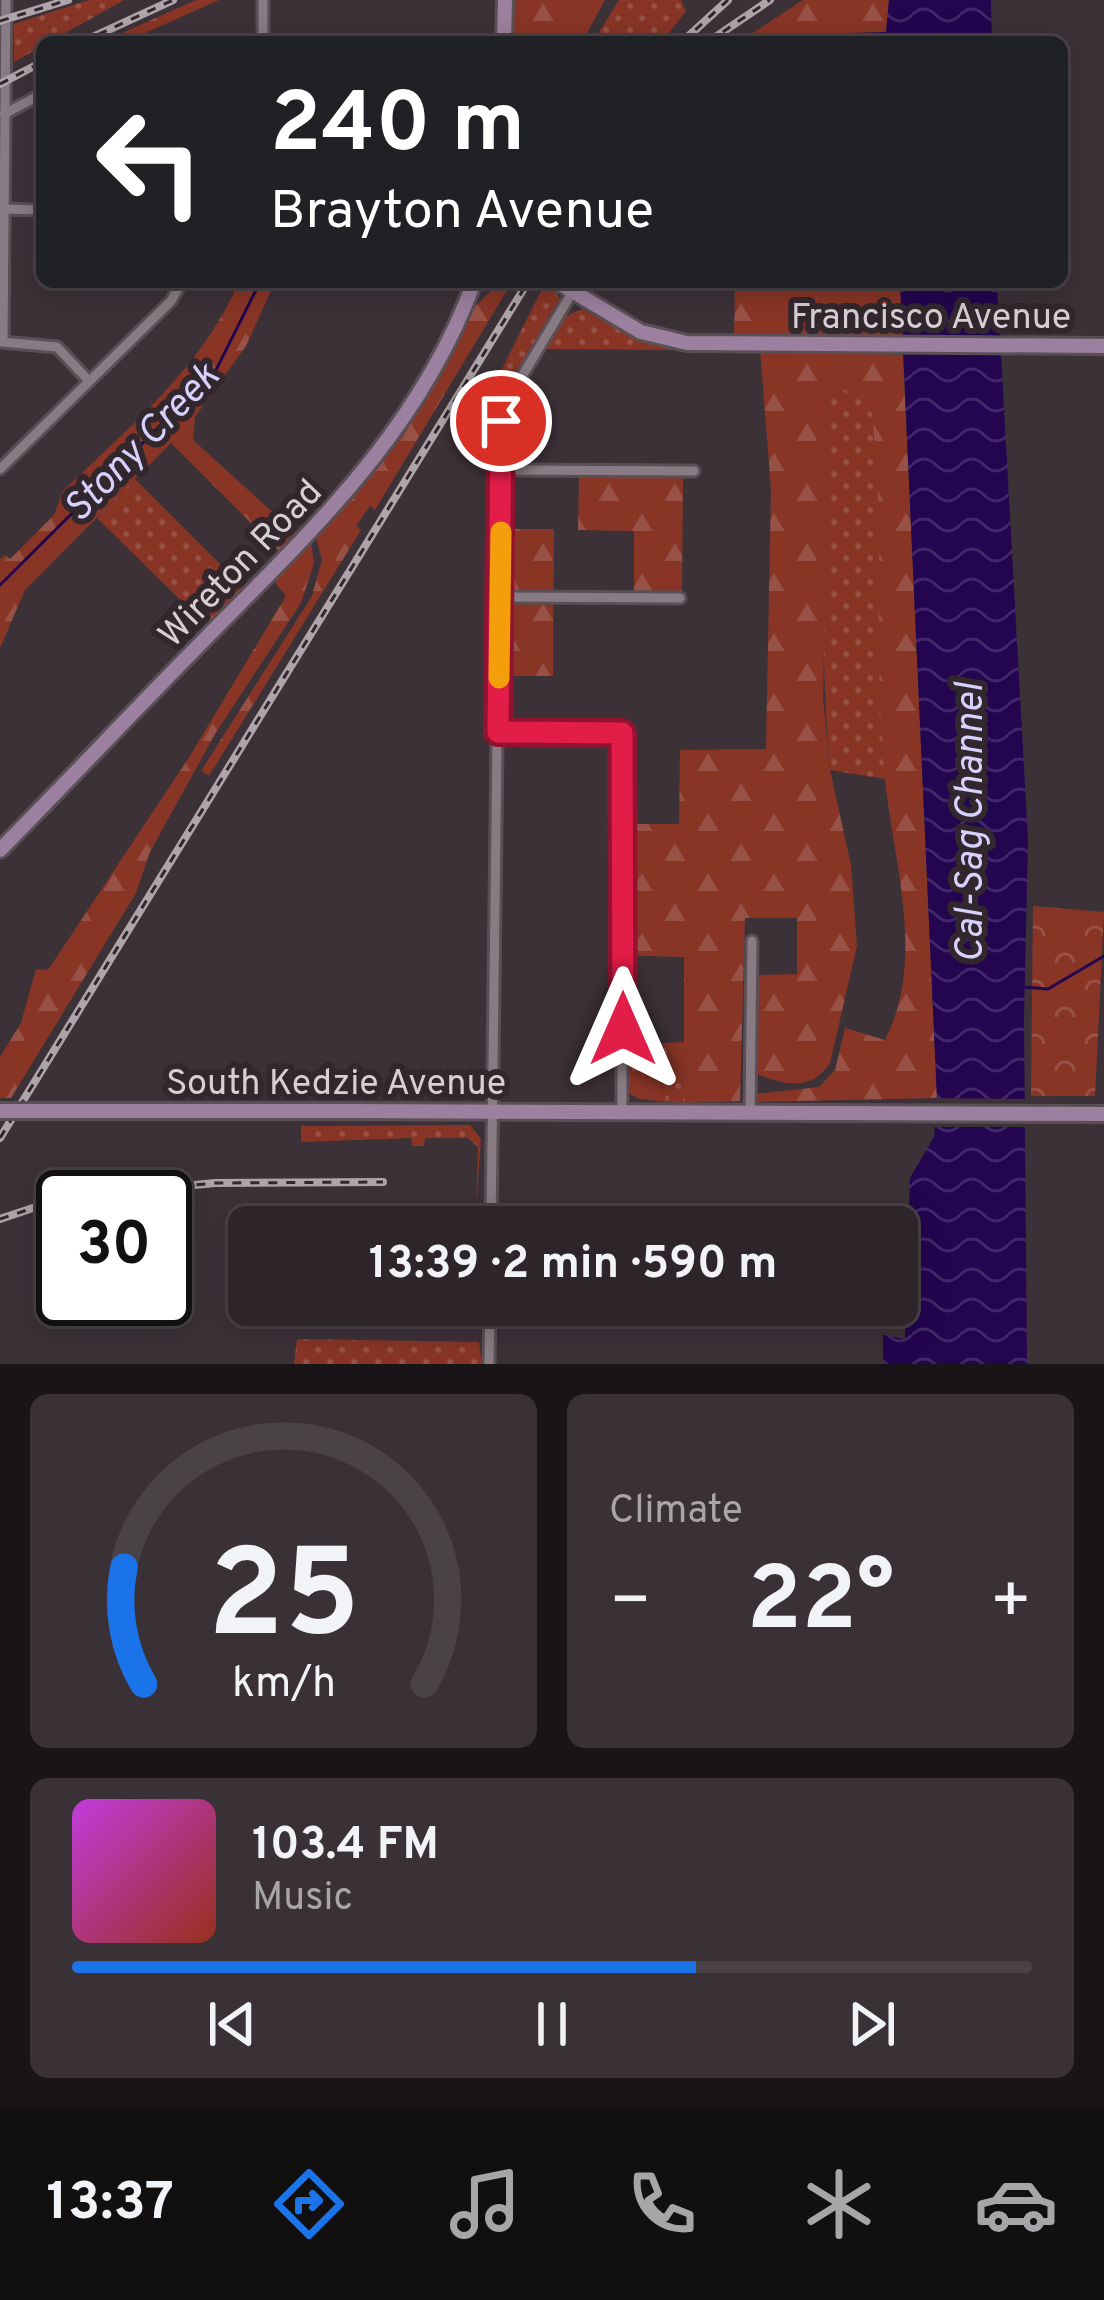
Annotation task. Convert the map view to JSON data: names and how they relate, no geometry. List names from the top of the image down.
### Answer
{
  "streets": {
    "street": ["Francisco Avenue", "Wireton Road", "South Kedzie Avenue"]
  },
  "water": ["Stony Creek", "Cal-Sag Channel"],
  "page": {
    "turn": ["240 m", "Brayton Avenue"],
    "limit": "30",
    "trip": "13:39 · 2 min · 590 m",
    "tile": "Climate",
    "heat": ["−", "22°", "+"],
    "song": ["103.4 FM", "Music"],
    "tabs": "13:37",
    "gauge": ["25", "km/h"]
  }
}
